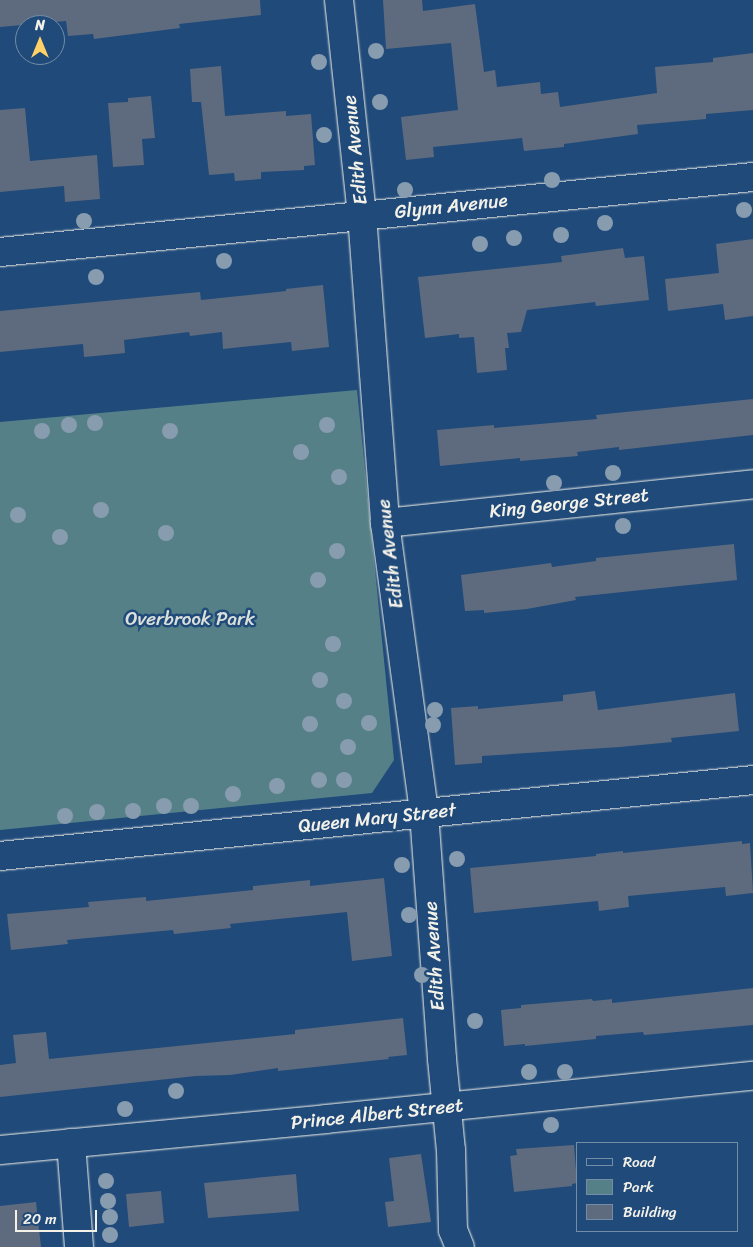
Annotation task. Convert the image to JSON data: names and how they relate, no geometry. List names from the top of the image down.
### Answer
{
  "streets": {
    "street": [
      "Edith Avenue",
      "Glynn Avenue",
      "King George Street",
      "Queen Mary Street",
      "Prince Albert Street"
    ]
  },
  "crossings": [
    ["Edith Avenue", "Glynn Avenue"],
    ["Edith Avenue", "King George Street"],
    ["Edith Avenue", "Queen Mary Street"],
    ["Edith Avenue", "Prince Albert Street"]
  ],
  "parks": ["Overbrook Park"],
  "legend": ["Road", "Park", "Building"],
  "scale_bar": "20 m",
  "north": "top"
}
